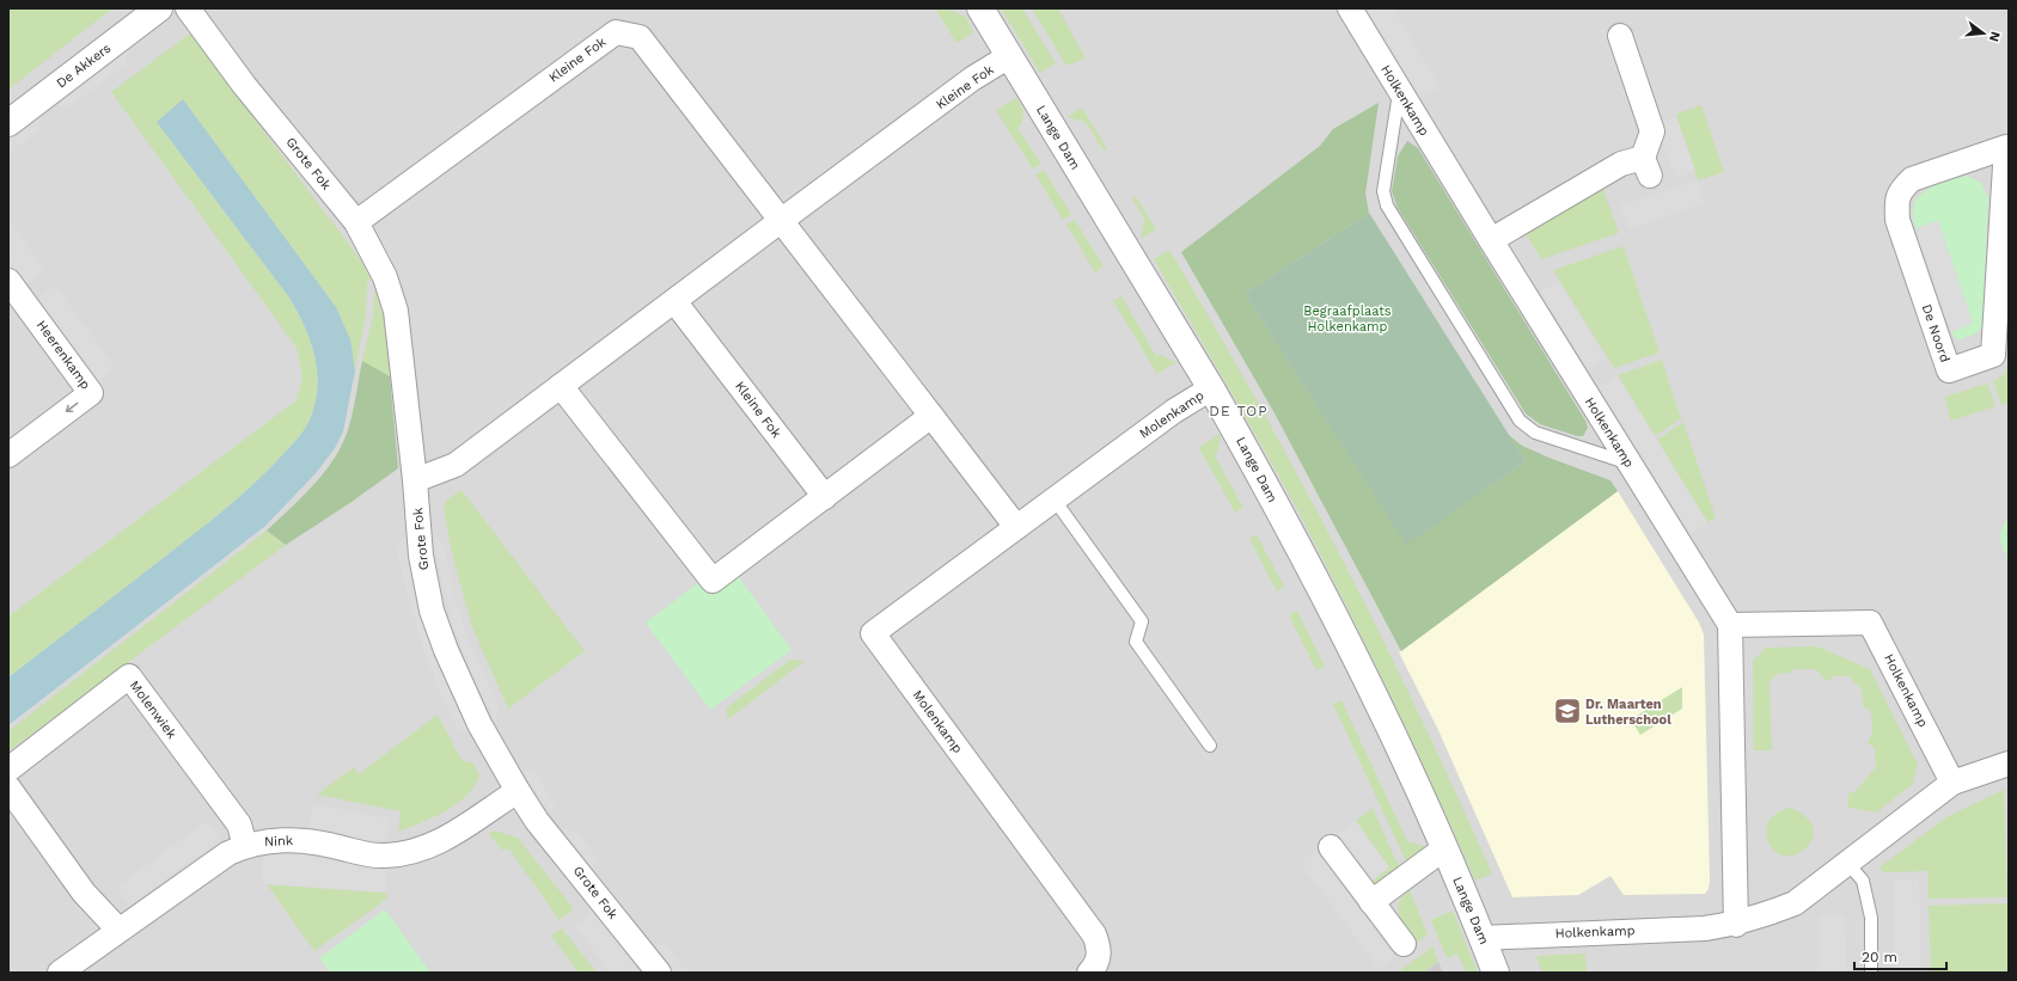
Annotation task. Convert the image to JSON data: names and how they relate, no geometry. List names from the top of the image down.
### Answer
{
  "streets": {
    "street": [
      "Kleine Fok",
      "De Akkers",
      "Holkenkamp",
      "Lange Dam",
      "Grote Fok",
      "De Noord",
      "Heerenkamp",
      "Molenkamp",
      "Molenwiek",
      "Nink"
    ]
  },
  "crossings": [
    ["Kleine Fok", "Lange Dam"],
    ["Kleine Fok", "Grote Fok"],
    ["Holkenkamp", "Lange Dam"],
    ["Lange Dam", "Molenkamp"],
    ["Grote Fok", "Nink"],
    ["Molenwiek", "Nink"]
  ],
  "districts": ["DE TOP"],
  "parks": ["Begraafplaats Holkenkamp"],
  "places": {
    "school or university": ["Dr. Maarten Lutherschool"]
  },
  "scale_bar": "20 m",
  "north": "right"
}
